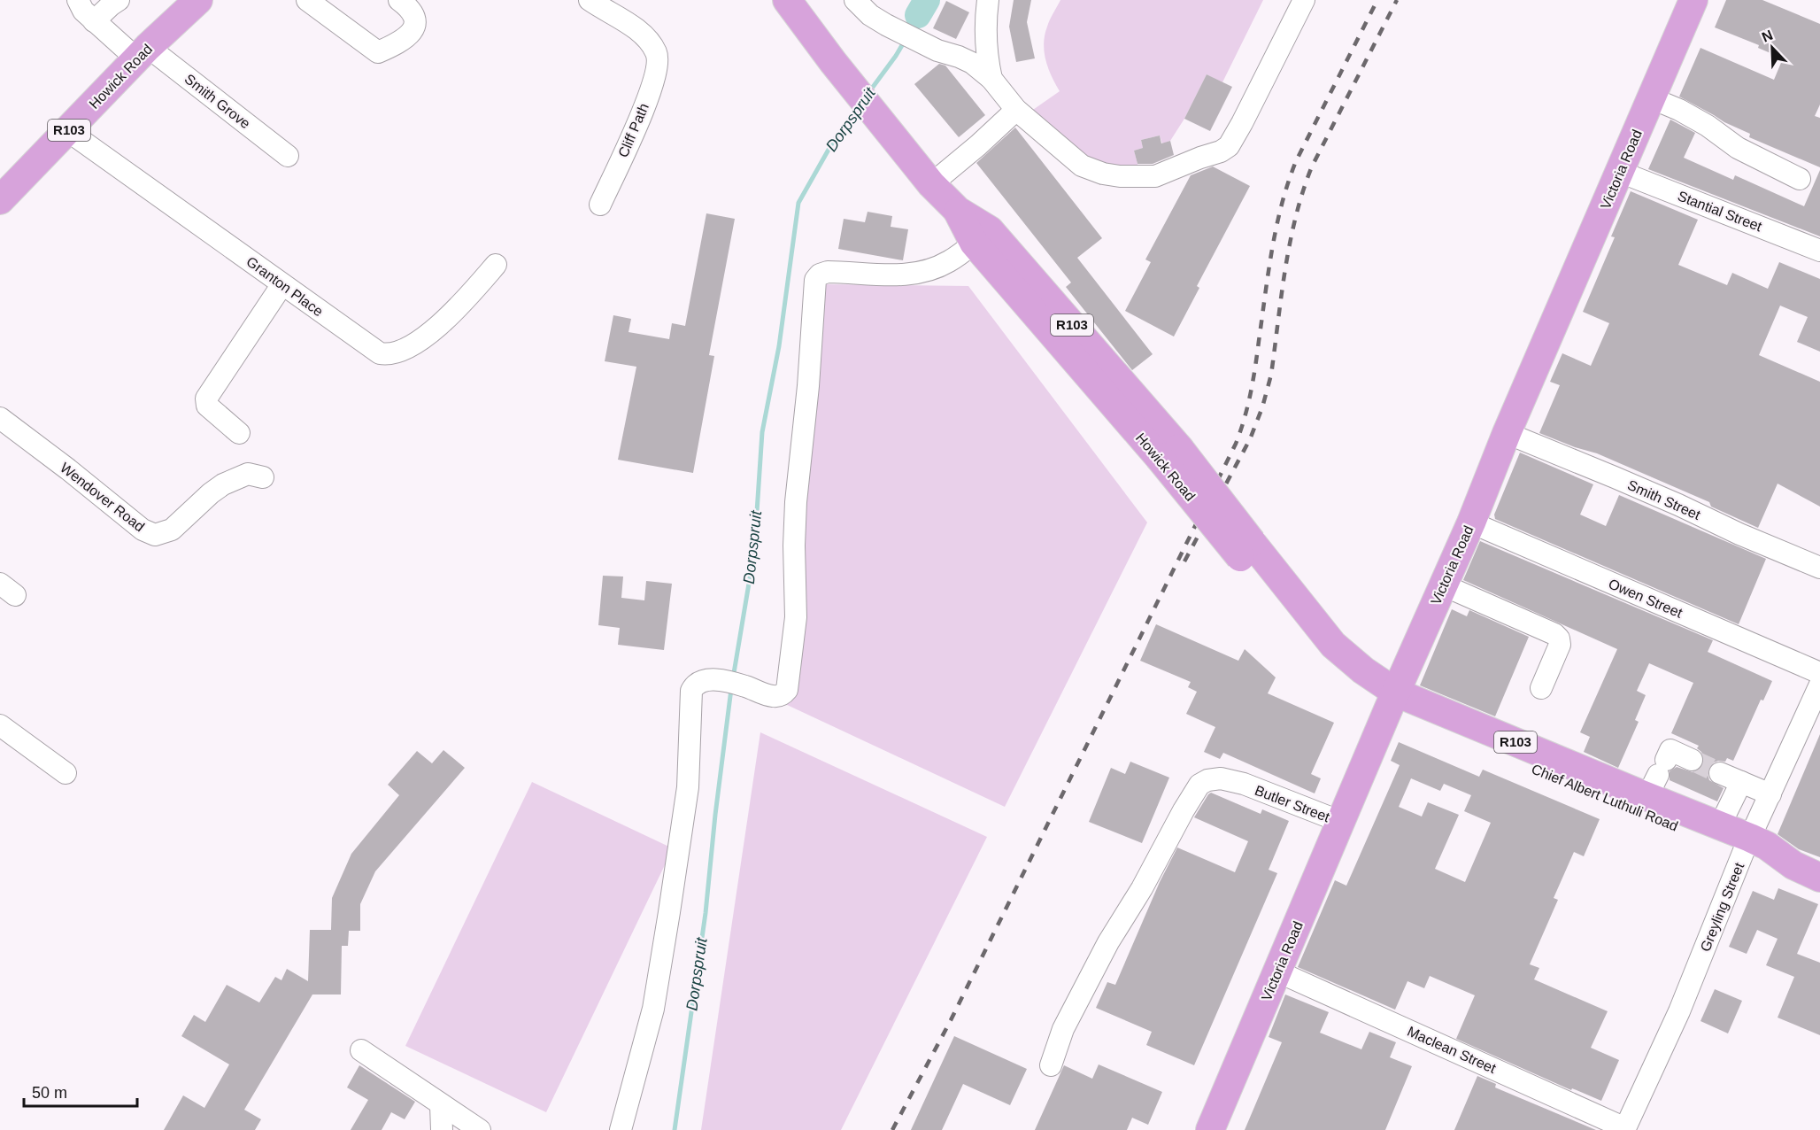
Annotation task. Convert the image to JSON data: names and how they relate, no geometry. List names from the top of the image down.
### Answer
{
  "streets": {
    "main road": [
      "Howick Road",
      "R103",
      "Victoria Road",
      "Chief Albert Luthuli Road"
    ],
    "street": [
      "Smith Grove",
      "Cliff Path",
      "Stantial Street",
      "Granton Place",
      "Wendover Road",
      "Smith Street",
      "Owen Street",
      "Butler Street",
      "Greyling Street",
      "Maclean Street"
    ]
  },
  "crossings": [
    ["Howick Road", "Smith Grove"],
    ["Howick Road", "Victoria Road"],
    ["Howick Road", "Granton Place"],
    ["Howick Road", "Chief Albert Luthuli Road"],
    ["Victoria Road", "Stantial Street"],
    ["Victoria Road", "Smith Street"],
    ["Victoria Road", "Owen Street"],
    ["Victoria Road", "Chief Albert Luthuli Road"],
    ["Victoria Road", "Butler Street"],
    ["Victoria Road", "Maclean Street"],
    ["Chief Albert Luthuli Road", "Greyling Street"],
    ["Greyling Street", "Maclean Street"]
  ],
  "water": ["Dorpspruit"],
  "scale_bar": "50 m",
  "north": "top left"
}
